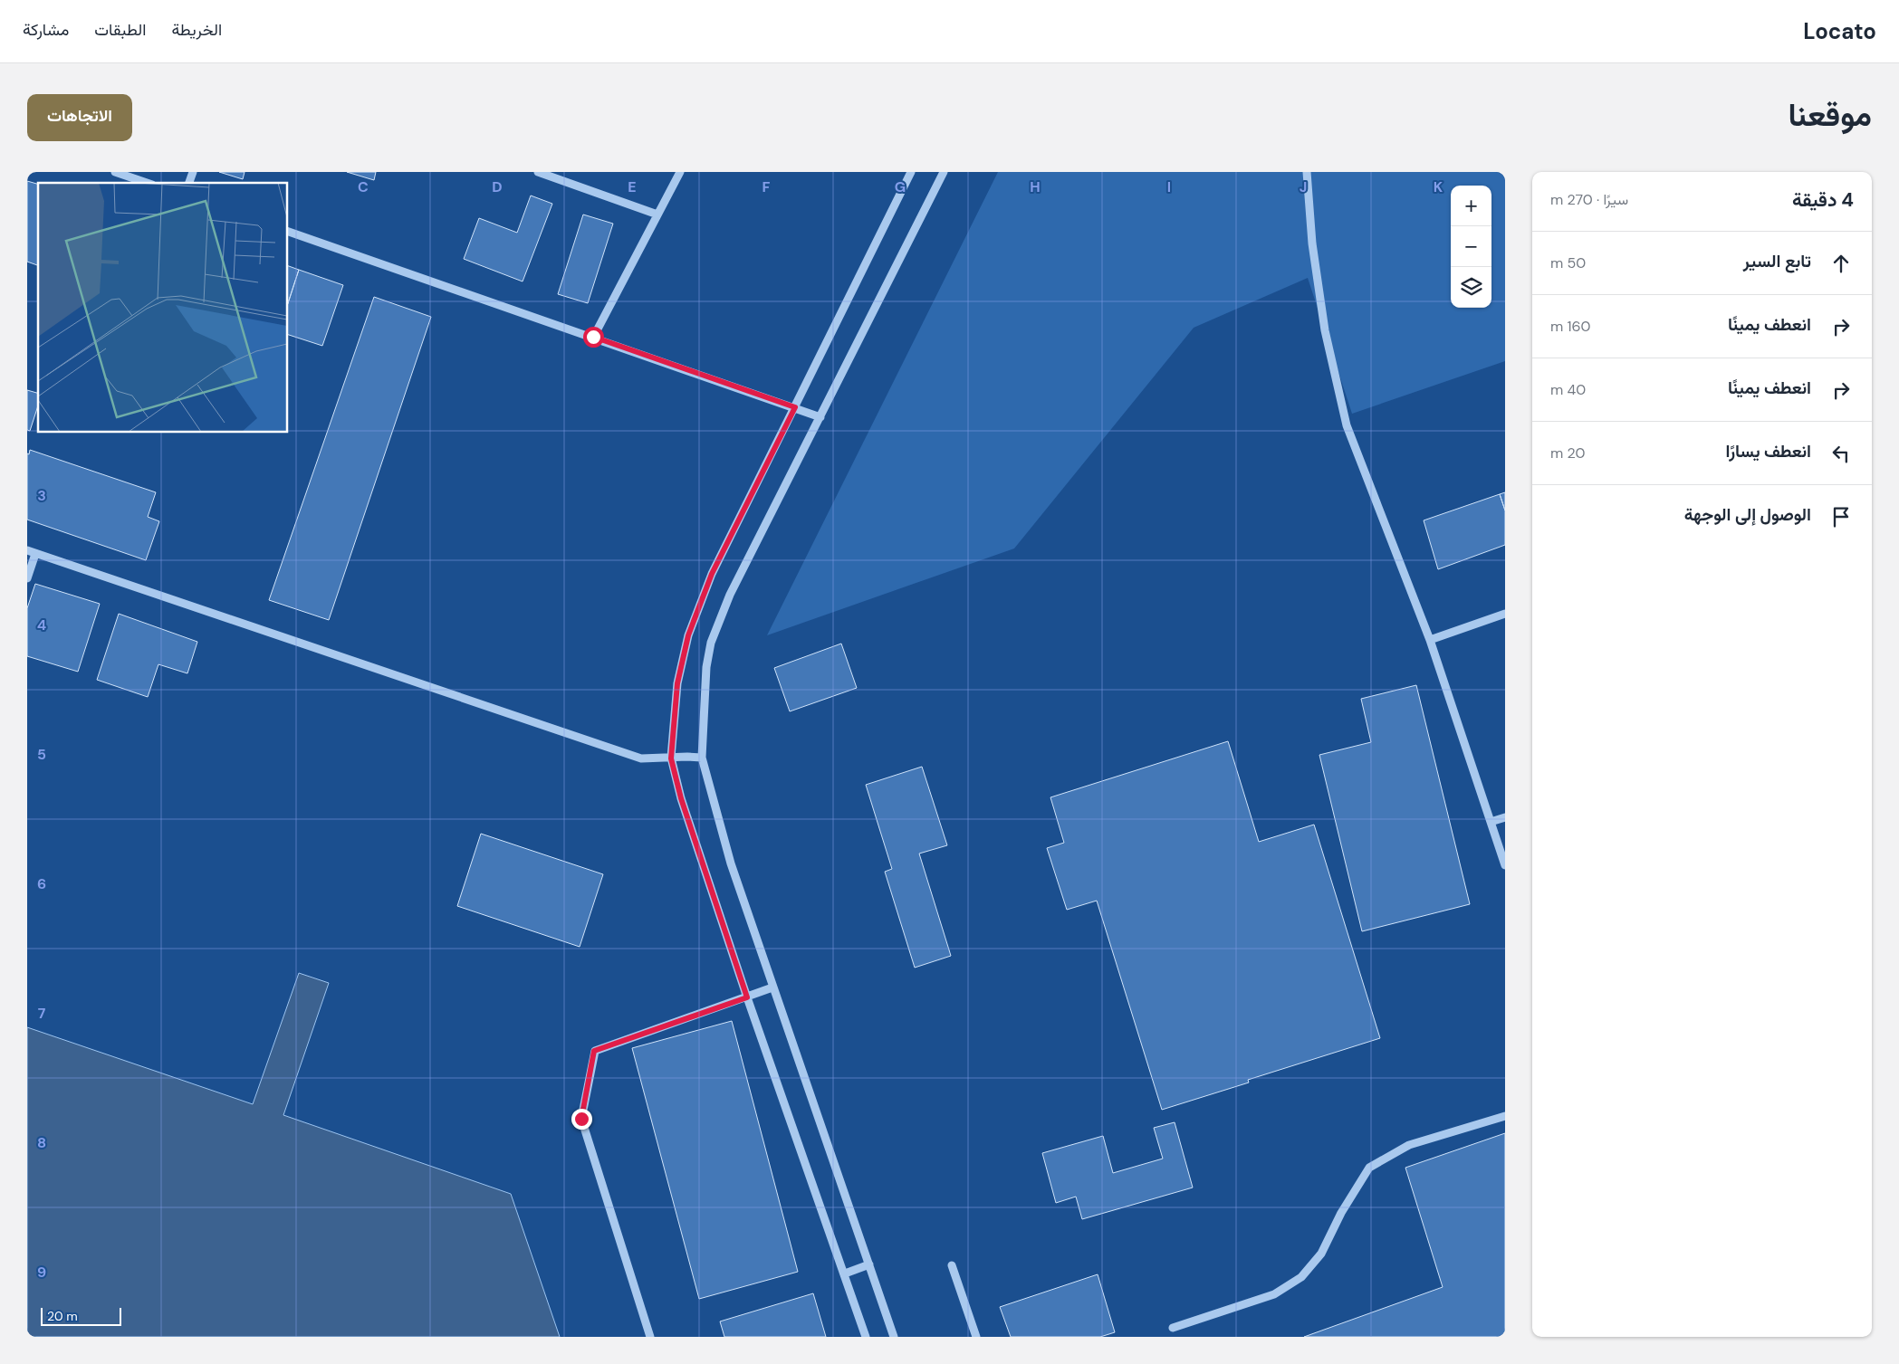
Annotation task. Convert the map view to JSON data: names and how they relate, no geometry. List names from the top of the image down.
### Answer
{
  "scale_bar": "20 m",
  "page": {
    "header": "Locato",
    "nav": ["الخريطة", "الطبقات", "مشاركة"],
    "title": "موقعنا",
    "buttons": "الاتجاهات",
    "heading": ["4 دقيقة", "سيرًا · 270 m"],
    "map_buttons": ["+", "−"],
    "list": [
      ["تابع السير", "50 m"],
      ["انعطف يمينًا", "160 m"],
      ["انعطف يمينًا", "40 m"],
      ["انعطف يسارًا", "20 m"],
      "الوصول إلى الوجهة"
    ],
    "scale": "20 m"
  },
  "grid": {
    "columns": [
      "C",
      "D",
      "E",
      "F",
      "G",
      "H",
      "I",
      "J",
      "K"
    ],
    "rows": [
      "3",
      "4",
      "5",
      "6",
      "7",
      "8",
      "9"
    ]
  }
}
